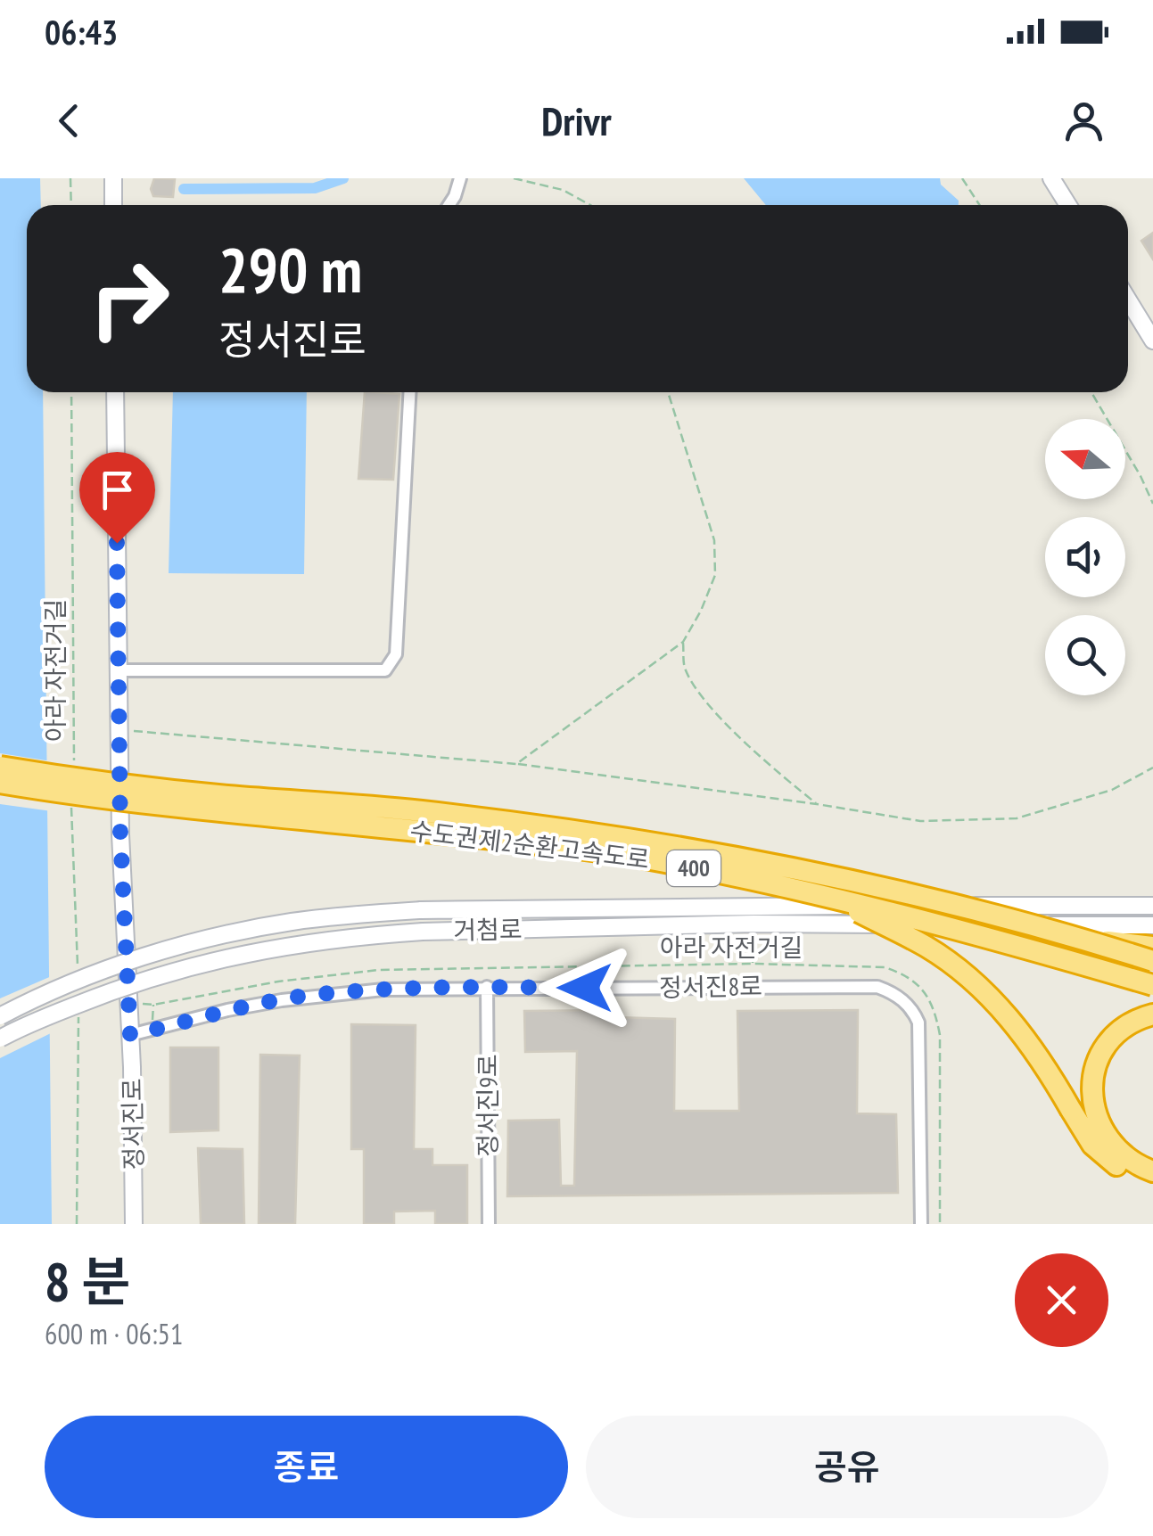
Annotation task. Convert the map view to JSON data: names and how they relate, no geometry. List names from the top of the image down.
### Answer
{
  "streets": {
    "highway": ["수도권제2순환고속도로", "400"],
    "street": [
      "거첨로",
      "정서진8로",
      "정서진9로",
      "정서진로"
    ],
    "path": ["아라 자전거길"]
  },
  "crossings": [
    ["정서진8로", "정서진9로"],
    ["정서진8로", "정서진로"]
  ],
  "north": "left",
  "page": {
    "status": "06:43",
    "header": "Drivr",
    "turn": ["290 m", "정서진로"],
    "heading": ["8 분", "600 m · 06:51"],
    "buttons": ["종료", "공유"]
  }
}
